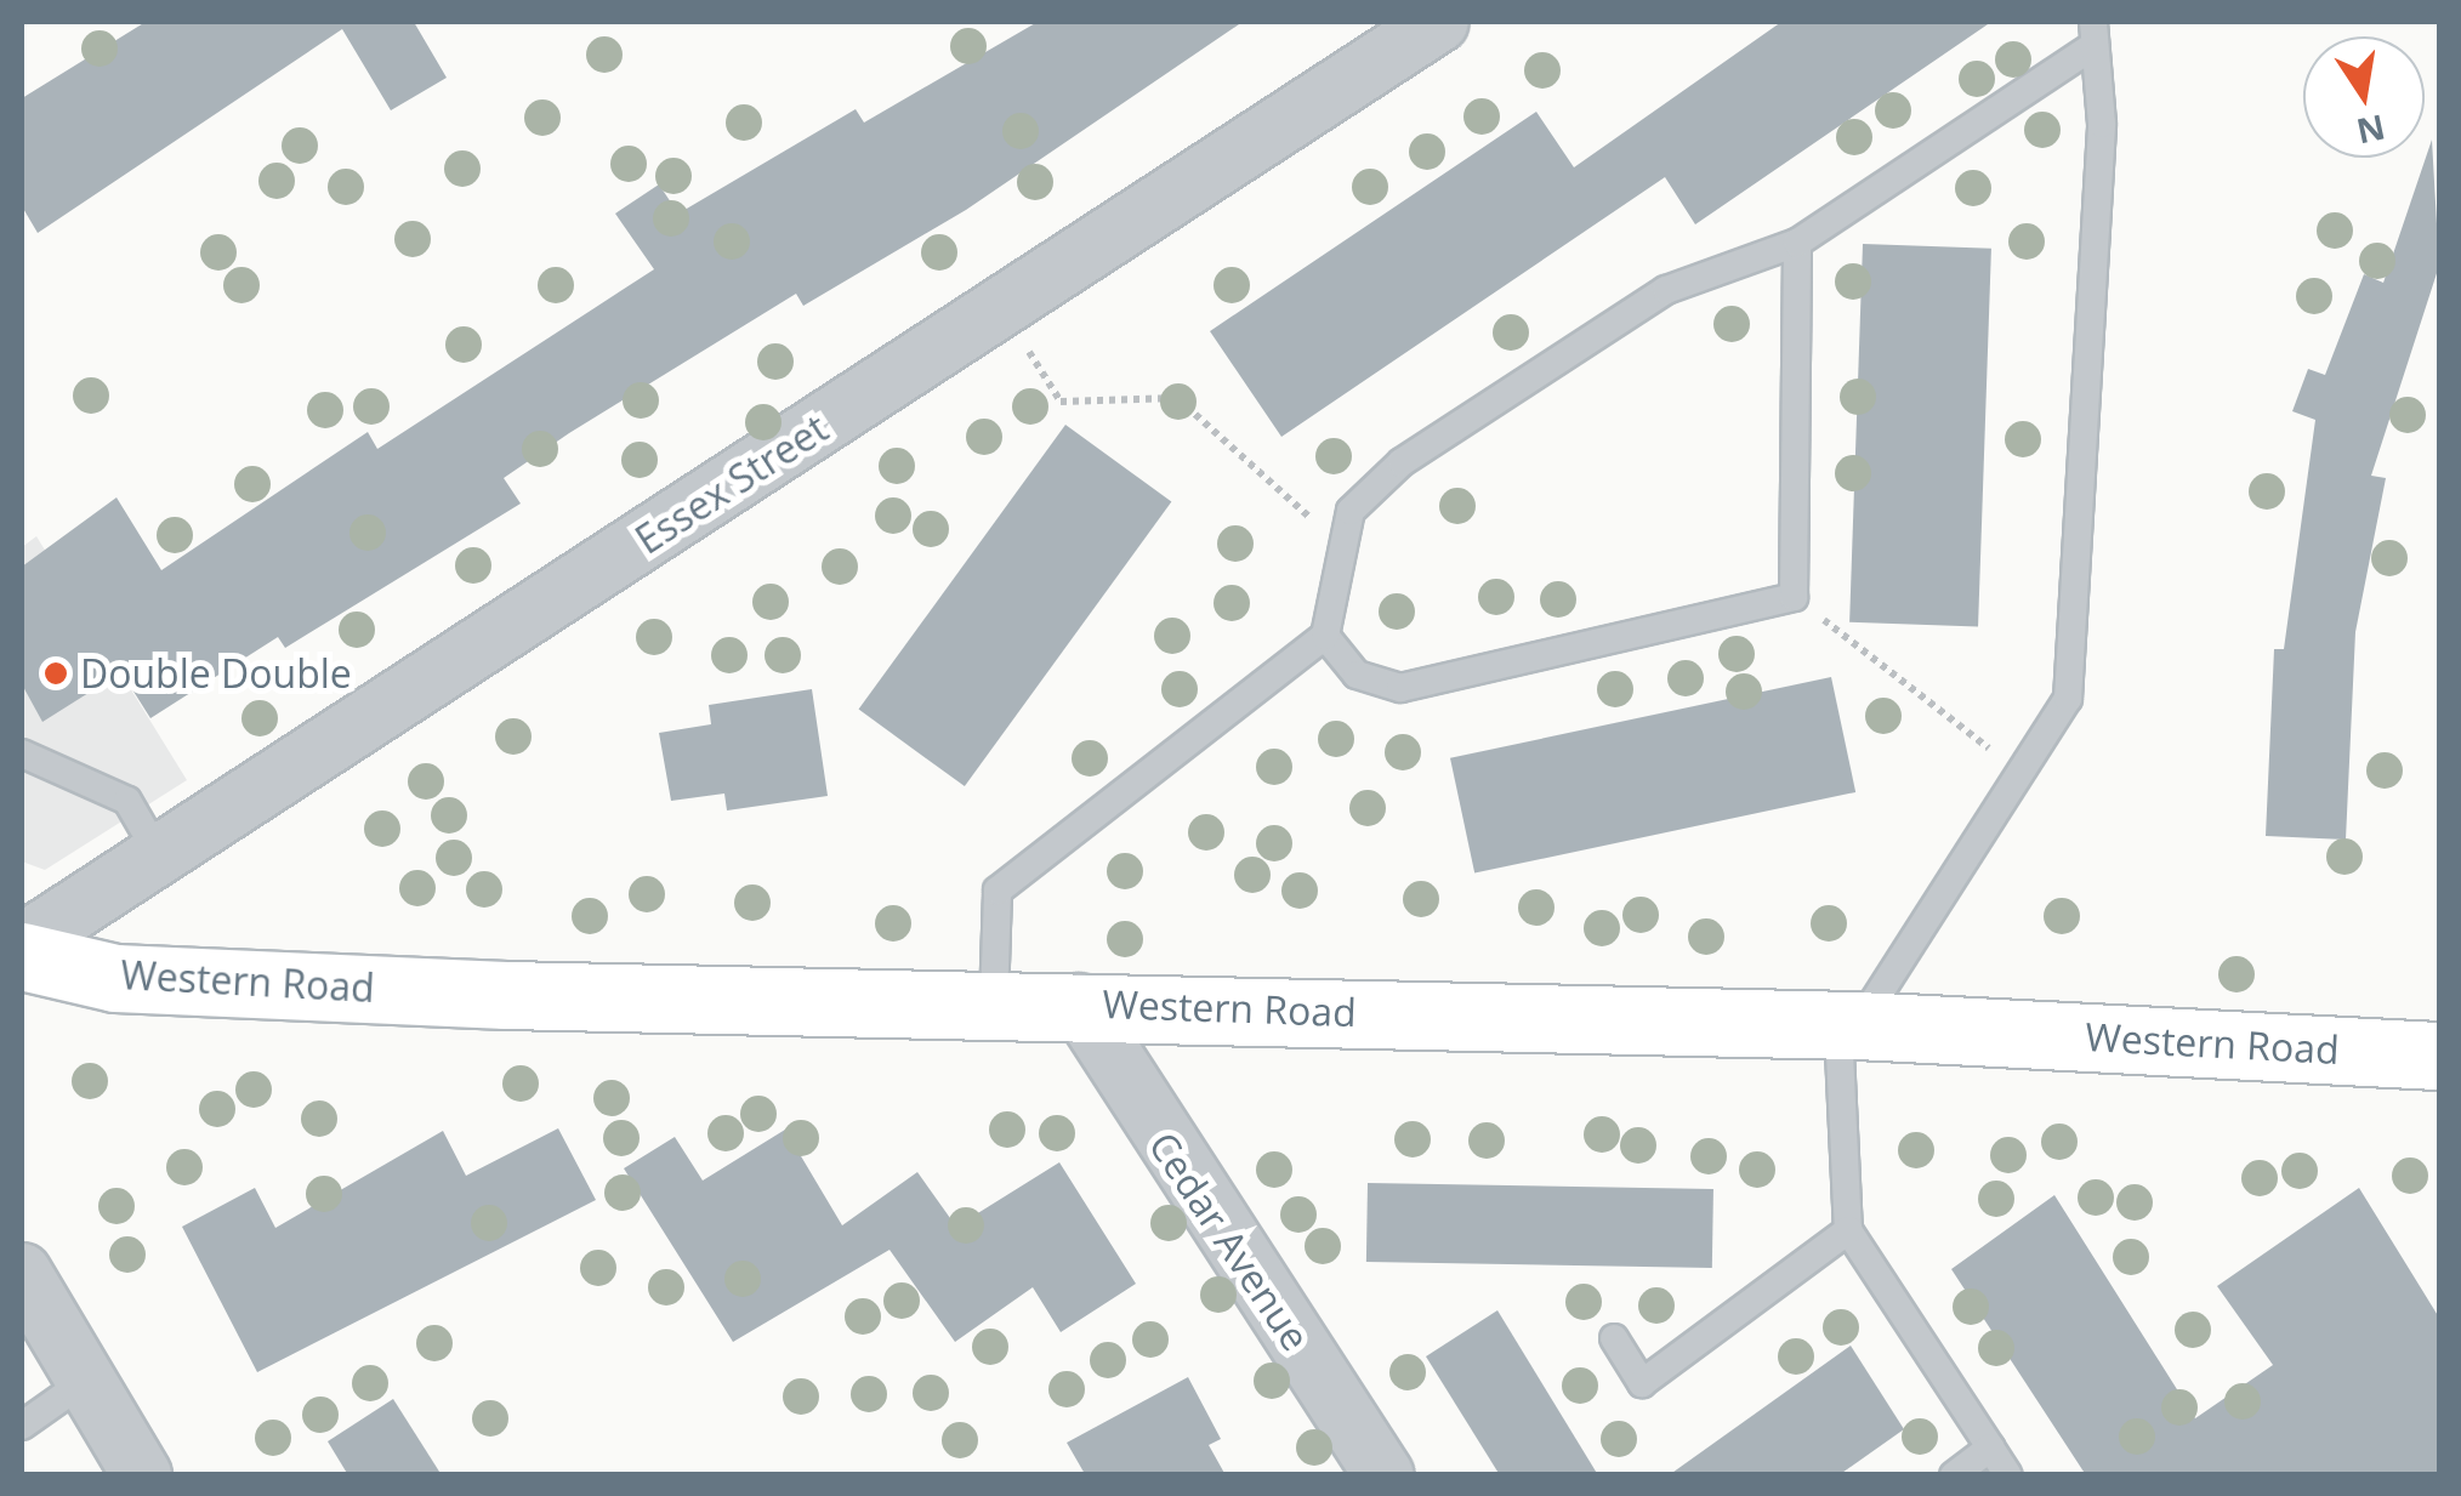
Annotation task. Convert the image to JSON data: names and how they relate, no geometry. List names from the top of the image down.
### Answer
{
  "streets": {
    "main road": ["Western Road"],
    "street": ["Essex Street", "Cedar Avenue"]
  },
  "crossings": [
    ["Western Road", "Cedar Avenue"]
  ],
  "places": ["Double Double"],
  "north": "bottom"
}
